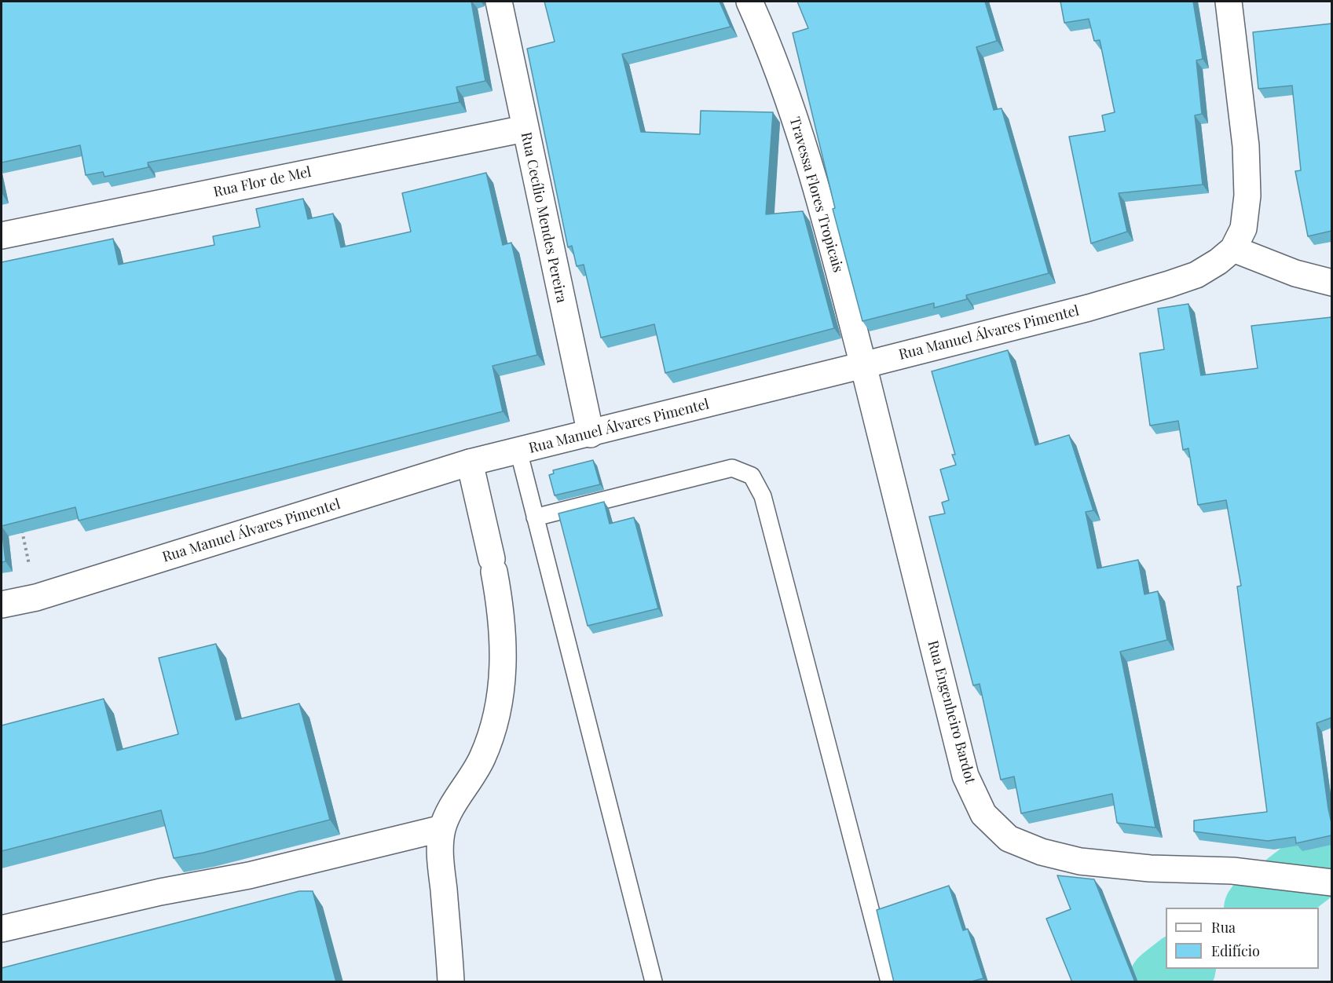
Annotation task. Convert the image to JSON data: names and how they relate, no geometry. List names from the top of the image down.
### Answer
{
  "streets": {
    "street": [
      "Rua Flor de Mel",
      "Travessa Flores Tropicais",
      "Rua Cecílio Mendes Pereira",
      "Rua Manuel Álvares Pimentel",
      "Rua Engenheiro Bardot"
    ]
  },
  "crossings": [
    ["Rua Flor de Mel", "Rua Cecílio Mendes Pereira"],
    ["Travessa Flores Tropicais", "Rua Manuel Álvares Pimentel"],
    ["Travessa Flores Tropicais", "Rua Engenheiro Bardot"],
    ["Rua Cecílio Mendes Pereira", "Rua Manuel Álvares Pimentel"],
    ["Rua Manuel Álvares Pimentel", "Rua Engenheiro Bardot"]
  ],
  "legend": ["Rua", "Edifício"]
}
